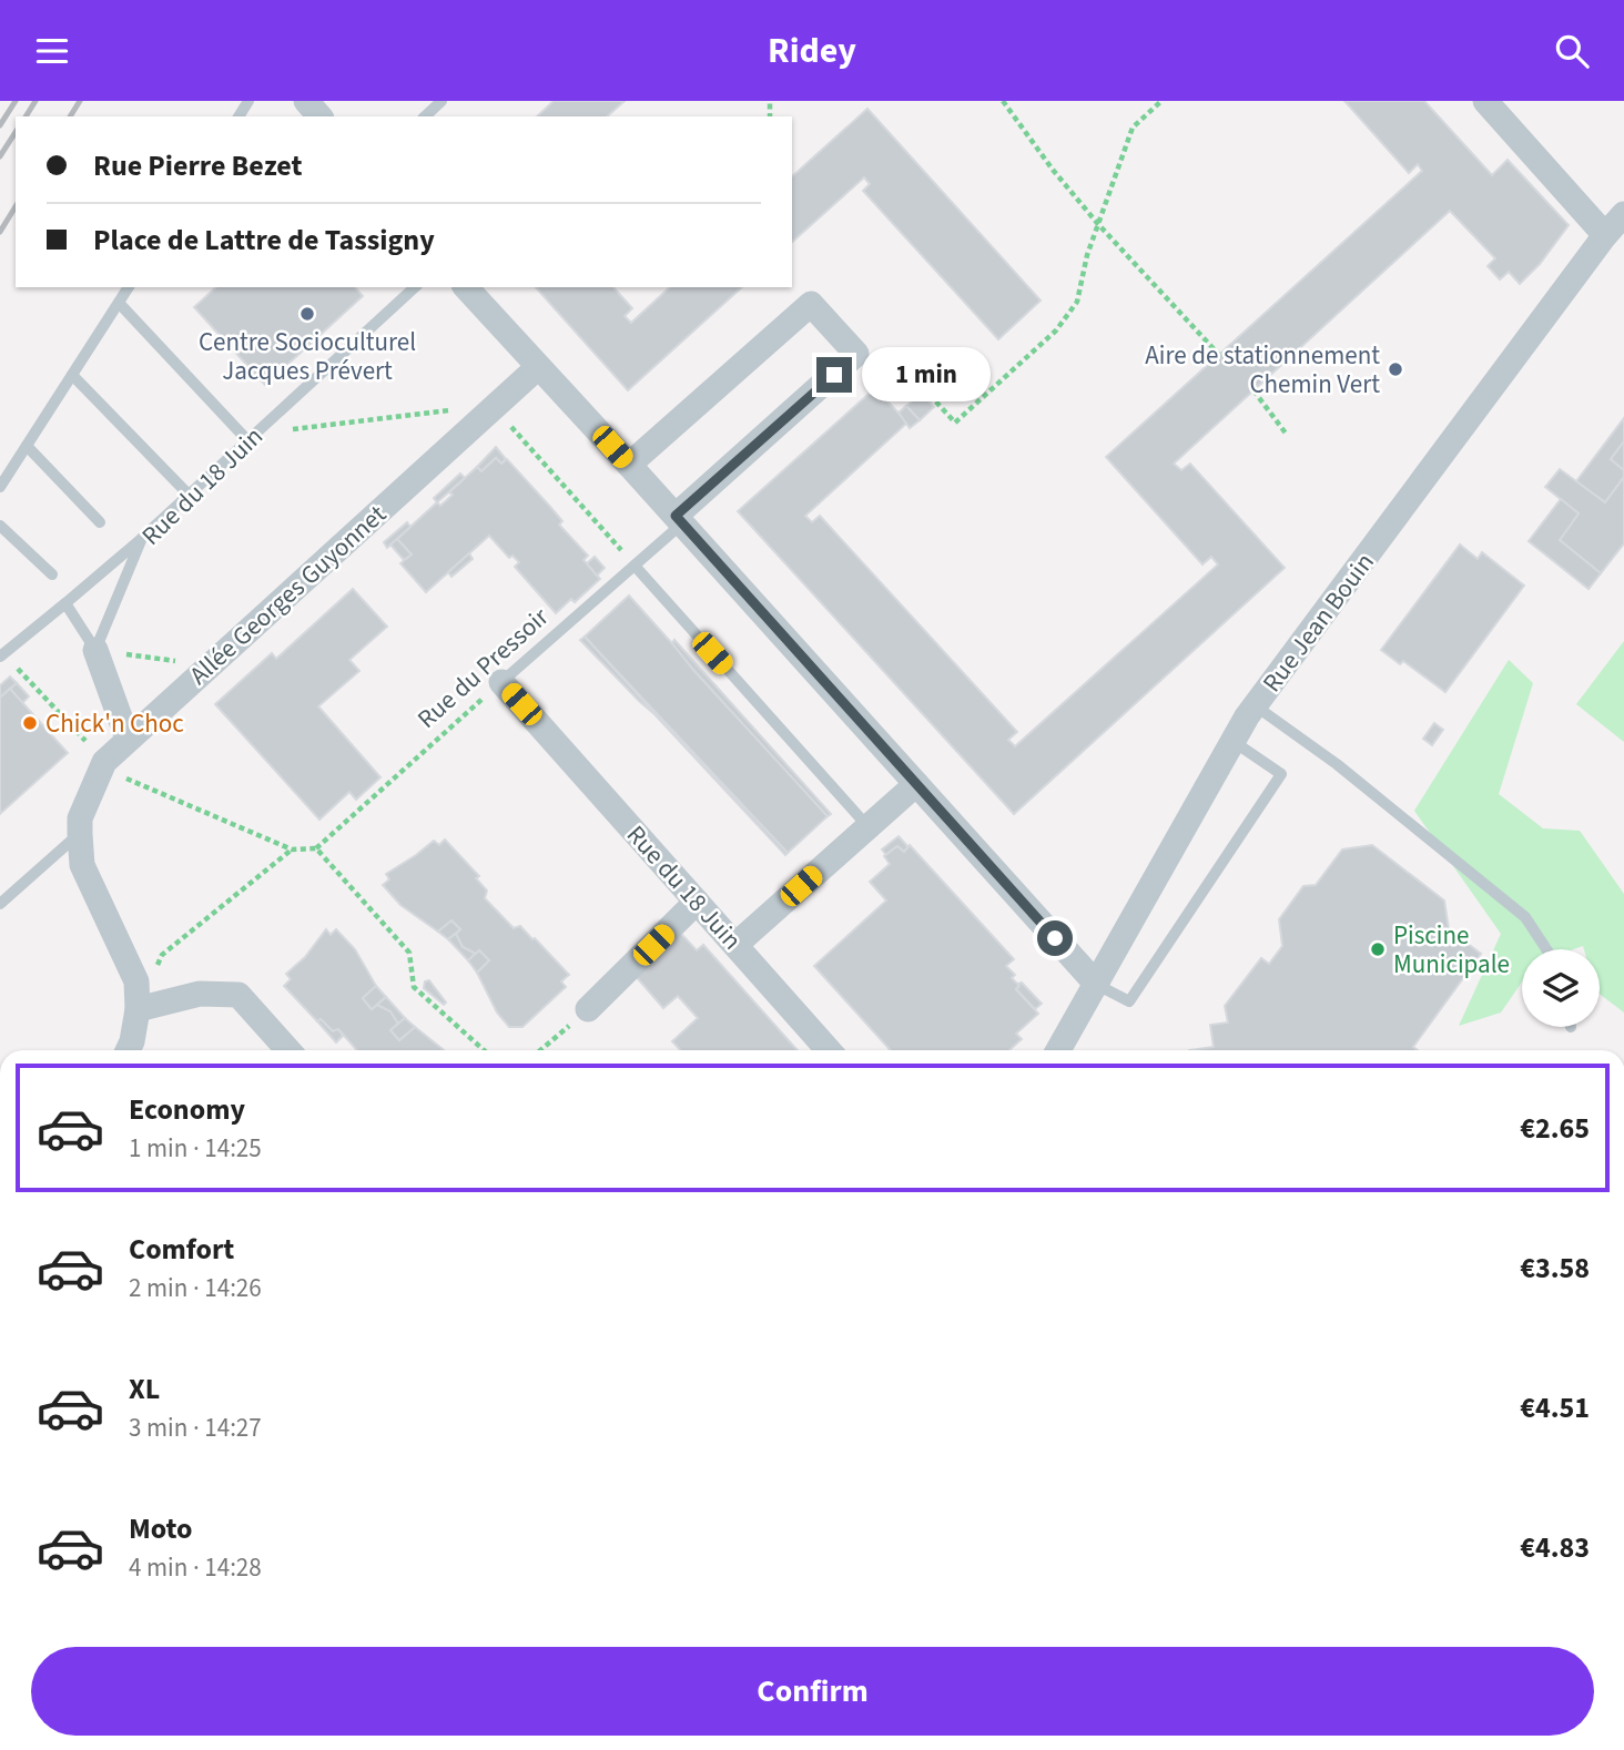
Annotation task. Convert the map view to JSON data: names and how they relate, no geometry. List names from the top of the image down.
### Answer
{
  "streets": {
    "street": ["Rue du 18 Juin", "Allée Georges Guyonnet", "Rue Jean Bouin"],
    "lane": ["Rue du Pressoir"]
  },
  "crossings": [
    ["Rue du 18 Juin", "Rue du Pressoir"]
  ],
  "places": [
    "Centre Socioculturel Jacques Prévert",
    "Aire de stationnement Chemin Vert",
    "Chick'n Choc",
    "Piscine Municipale"
  ],
  "page": {
    "header": "Ridey",
    "banner": ["Rue Pierre Bezet", "Place de Lattre de Tassigny"],
    "bubble": "1 min",
    "list": [
      {
        "name": "Economy",
        "note": "1 min · 14:25",
        "value": "€2.65"
      },
      {
        "name": "Comfort",
        "note": "2 min · 14:26",
        "value": "€3.58"
      },
      {
        "name": "XL",
        "note": "3 min · 14:27",
        "value": "€4.51"
      },
      {
        "name": "Moto",
        "note": "4 min · 14:28",
        "value": "€4.83"
      }
    ],
    "buttons": "Confirm"
  }
}
